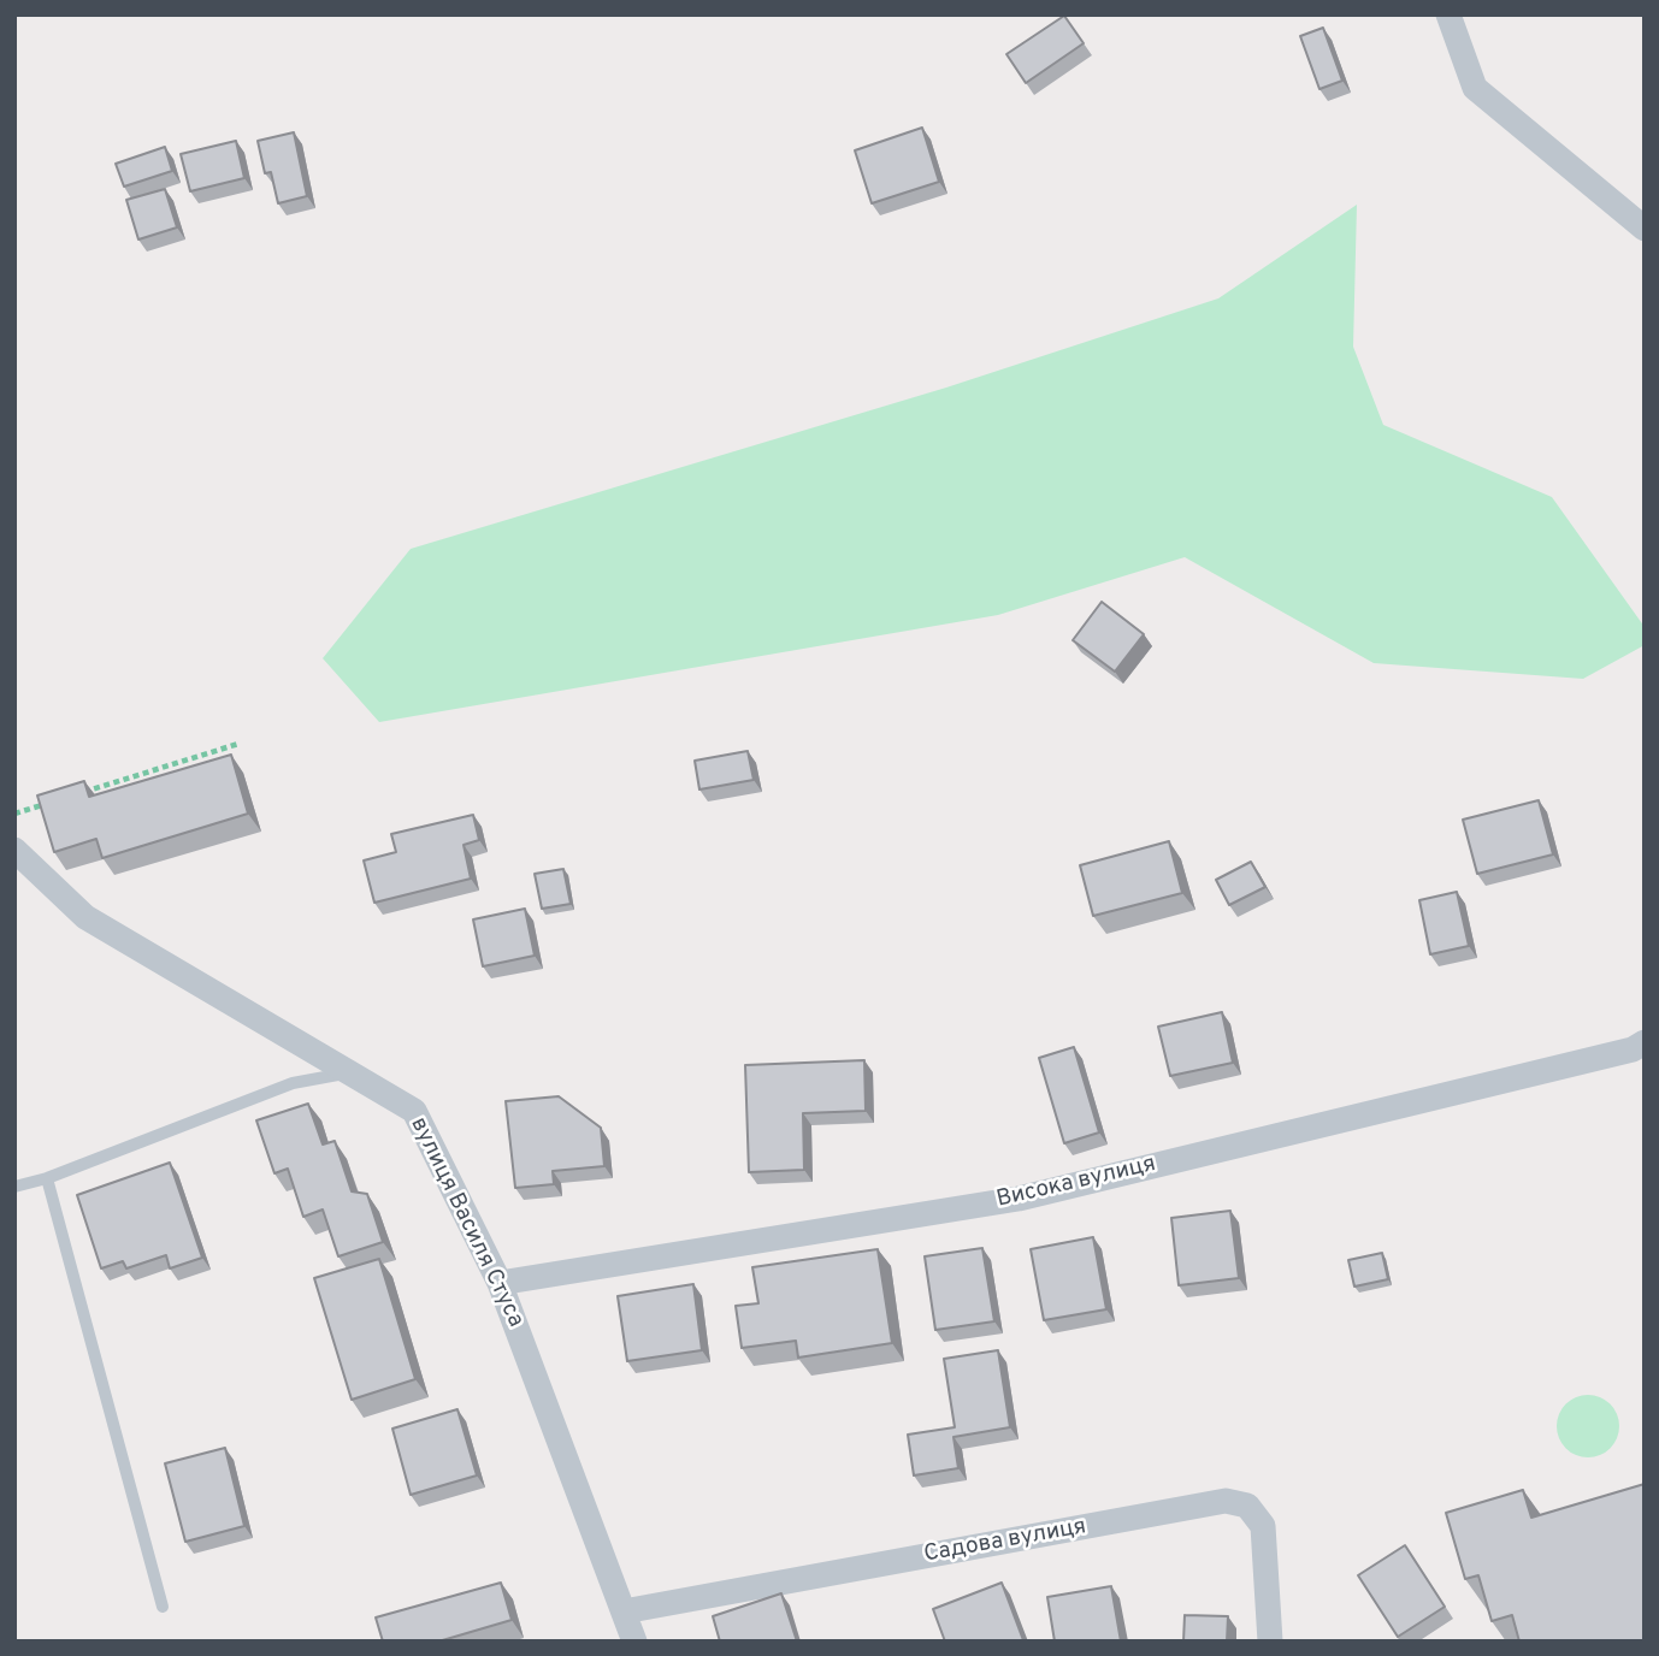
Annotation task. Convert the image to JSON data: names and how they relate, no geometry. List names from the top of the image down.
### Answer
{
  "streets": {
    "street": ["Висока вулиця", "вулиця Василя Стуса", "Садова вулиця"]
  },
  "crossings": [
    ["Висока вулиця", "вулиця Василя Стуса"],
    ["вулиця Василя Стуса", "Садова вулиця"]
  ]
}
